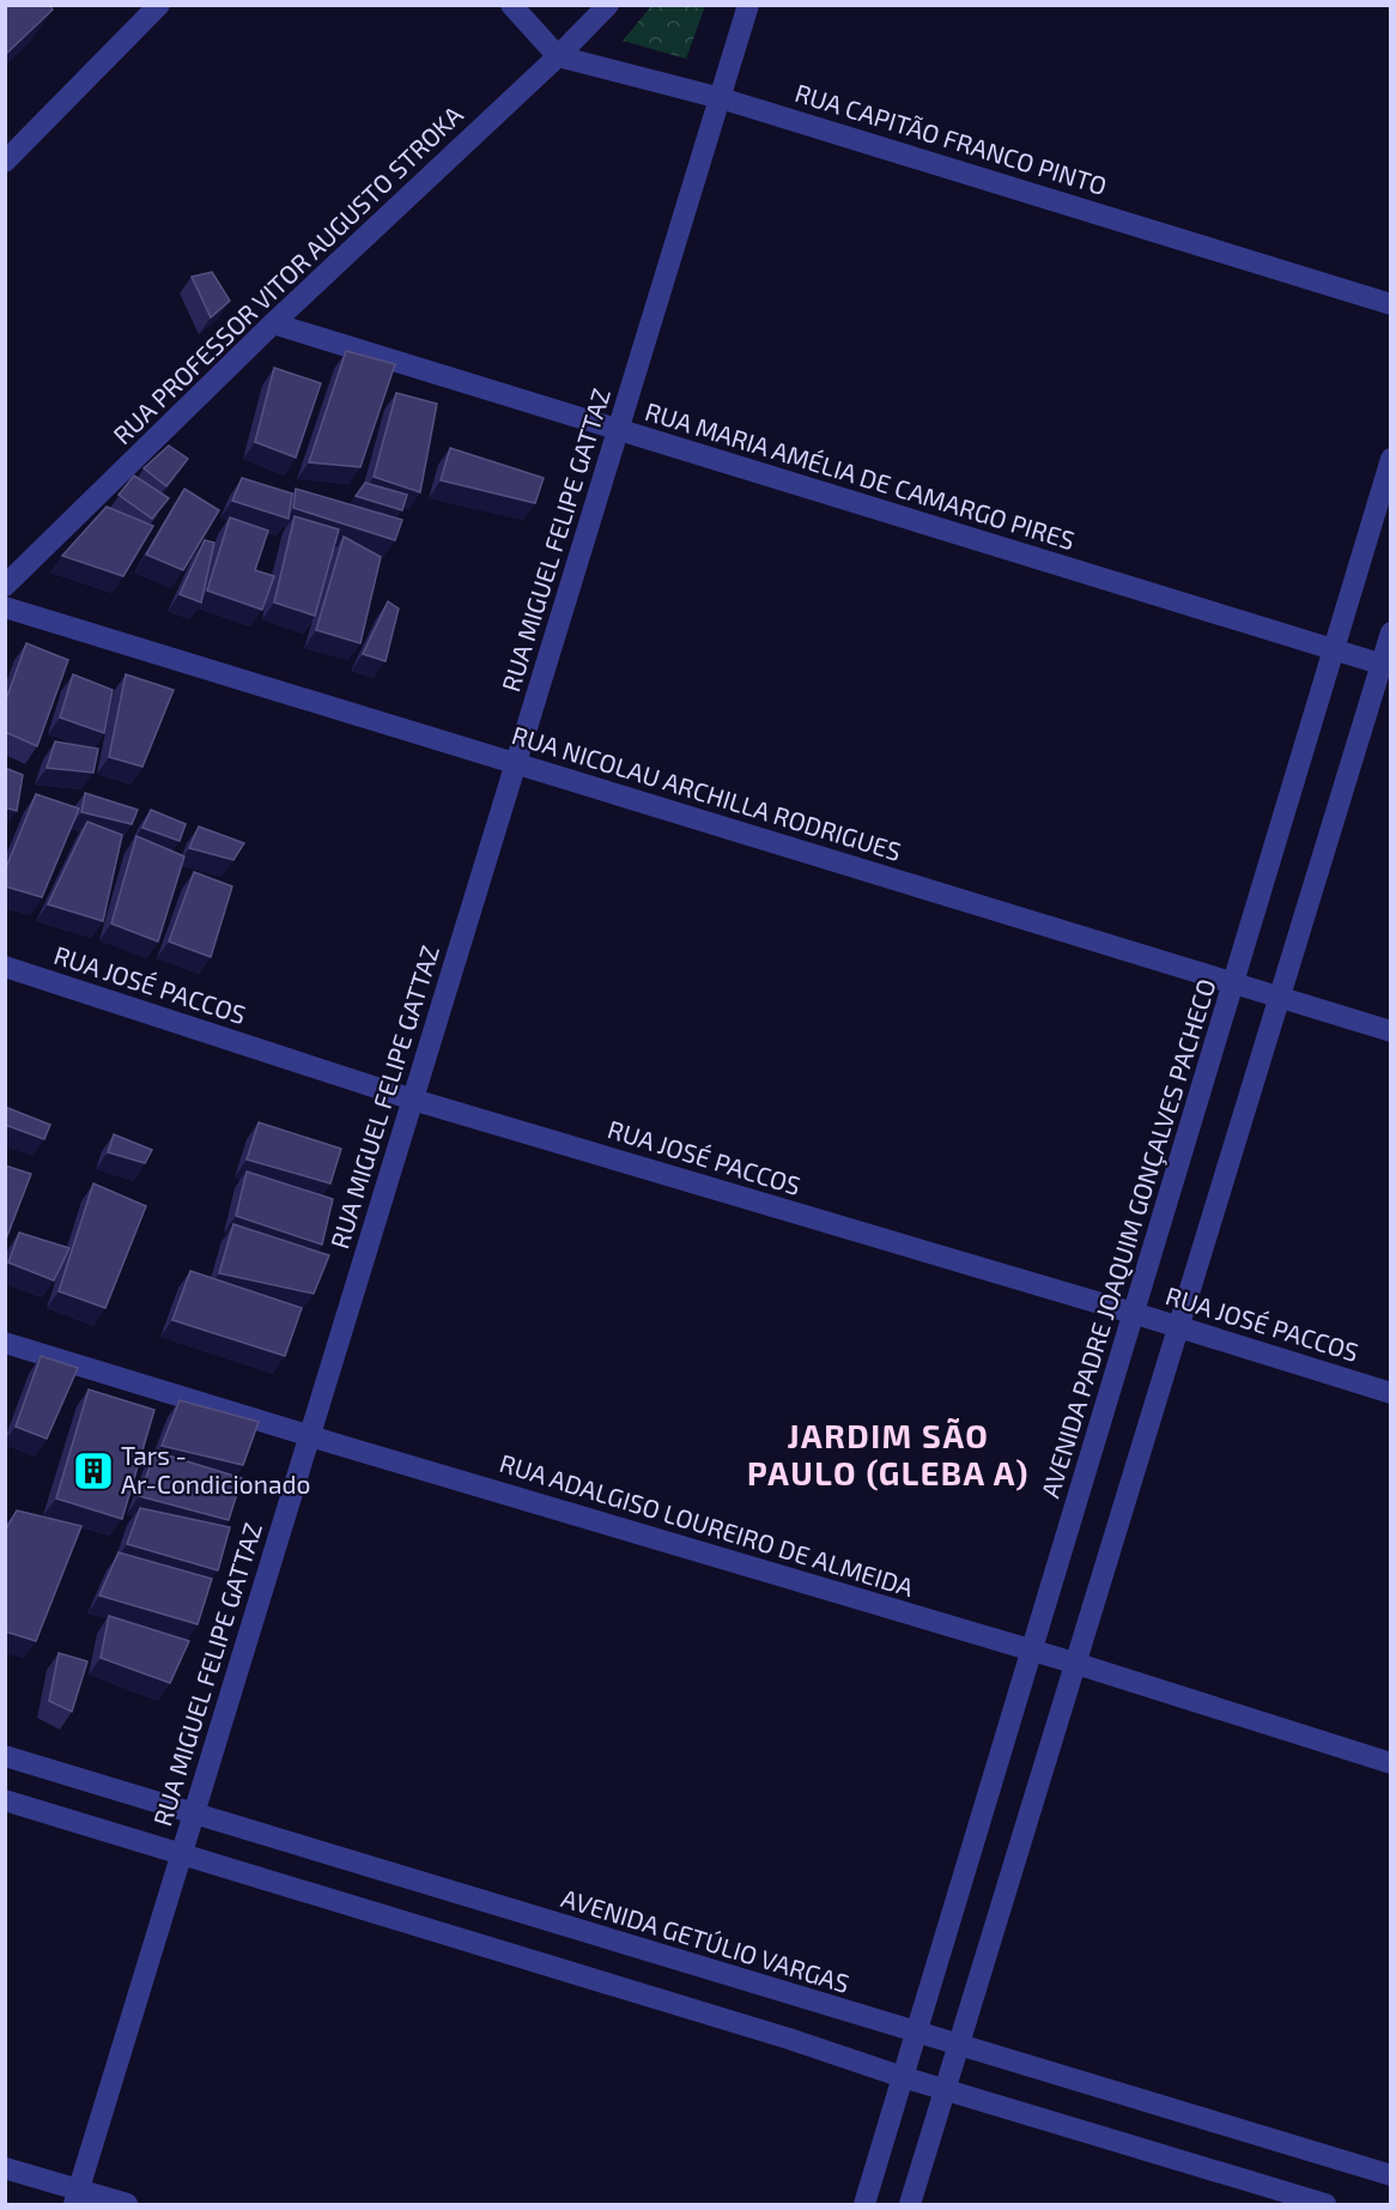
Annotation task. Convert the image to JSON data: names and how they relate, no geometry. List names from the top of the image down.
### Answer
{
  "streets": {
    "street": [
      "RUA CAPITÃO FRANCO PINTO",
      "RUA PROFESSOR VITOR AUGUSTO STROKA",
      "RUA MARIA AMÉLIA DE CAMARGO PIRES",
      "RUA MIGUEL FELIPE GATTAZ",
      "RUA NICOLAU ARCHILLA RODRIGUES",
      "RUA JOSÉ PACCOS",
      "AVENIDA PADRE JOAQUIM GONÇALVES PACHECO",
      "RUA ADALGISO LOUREIRO DE ALMEIDA",
      "AVENIDA GETÚLIO VARGAS"
    ]
  },
  "crossings": [
    ["RUA CAPITÃO FRANCO PINTO", "RUA PROFESSOR VITOR AUGUSTO STROKA"],
    ["RUA CAPITÃO FRANCO PINTO", "RUA MIGUEL FELIPE GATTAZ"],
    ["RUA PROFESSOR VITOR AUGUSTO STROKA", "RUA MARIA AMÉLIA DE CAMARGO PIRES"],
    ["RUA MARIA AMÉLIA DE CAMARGO PIRES", "RUA MIGUEL FELIPE GATTAZ"],
    ["RUA MARIA AMÉLIA DE CAMARGO PIRES", "AVENIDA PADRE JOAQUIM GONÇALVES PACHECO"],
    ["RUA MIGUEL FELIPE GATTAZ", "RUA NICOLAU ARCHILLA RODRIGUES"],
    ["RUA MIGUEL FELIPE GATTAZ", "RUA JOSÉ PACCOS"],
    ["RUA MIGUEL FELIPE GATTAZ", "RUA ADALGISO LOUREIRO DE ALMEIDA"],
    ["RUA MIGUEL FELIPE GATTAZ", "AVENIDA GETÚLIO VARGAS"],
    ["RUA NICOLAU ARCHILLA RODRIGUES", "AVENIDA PADRE JOAQUIM GONÇALVES PACHECO"],
    ["RUA JOSÉ PACCOS", "AVENIDA PADRE JOAQUIM GONÇALVES PACHECO"],
    ["AVENIDA PADRE JOAQUIM GONÇALVES PACHECO", "RUA ADALGISO LOUREIRO DE ALMEIDA"],
    ["AVENIDA PADRE JOAQUIM GONÇALVES PACHECO", "AVENIDA GETÚLIO VARGAS"]
  ],
  "districts": ["JARDIM SÃO PAULO (GLEBA A)"],
  "places": {
    "building": ["Tars - Ar-Condicionado"]
  }
}
